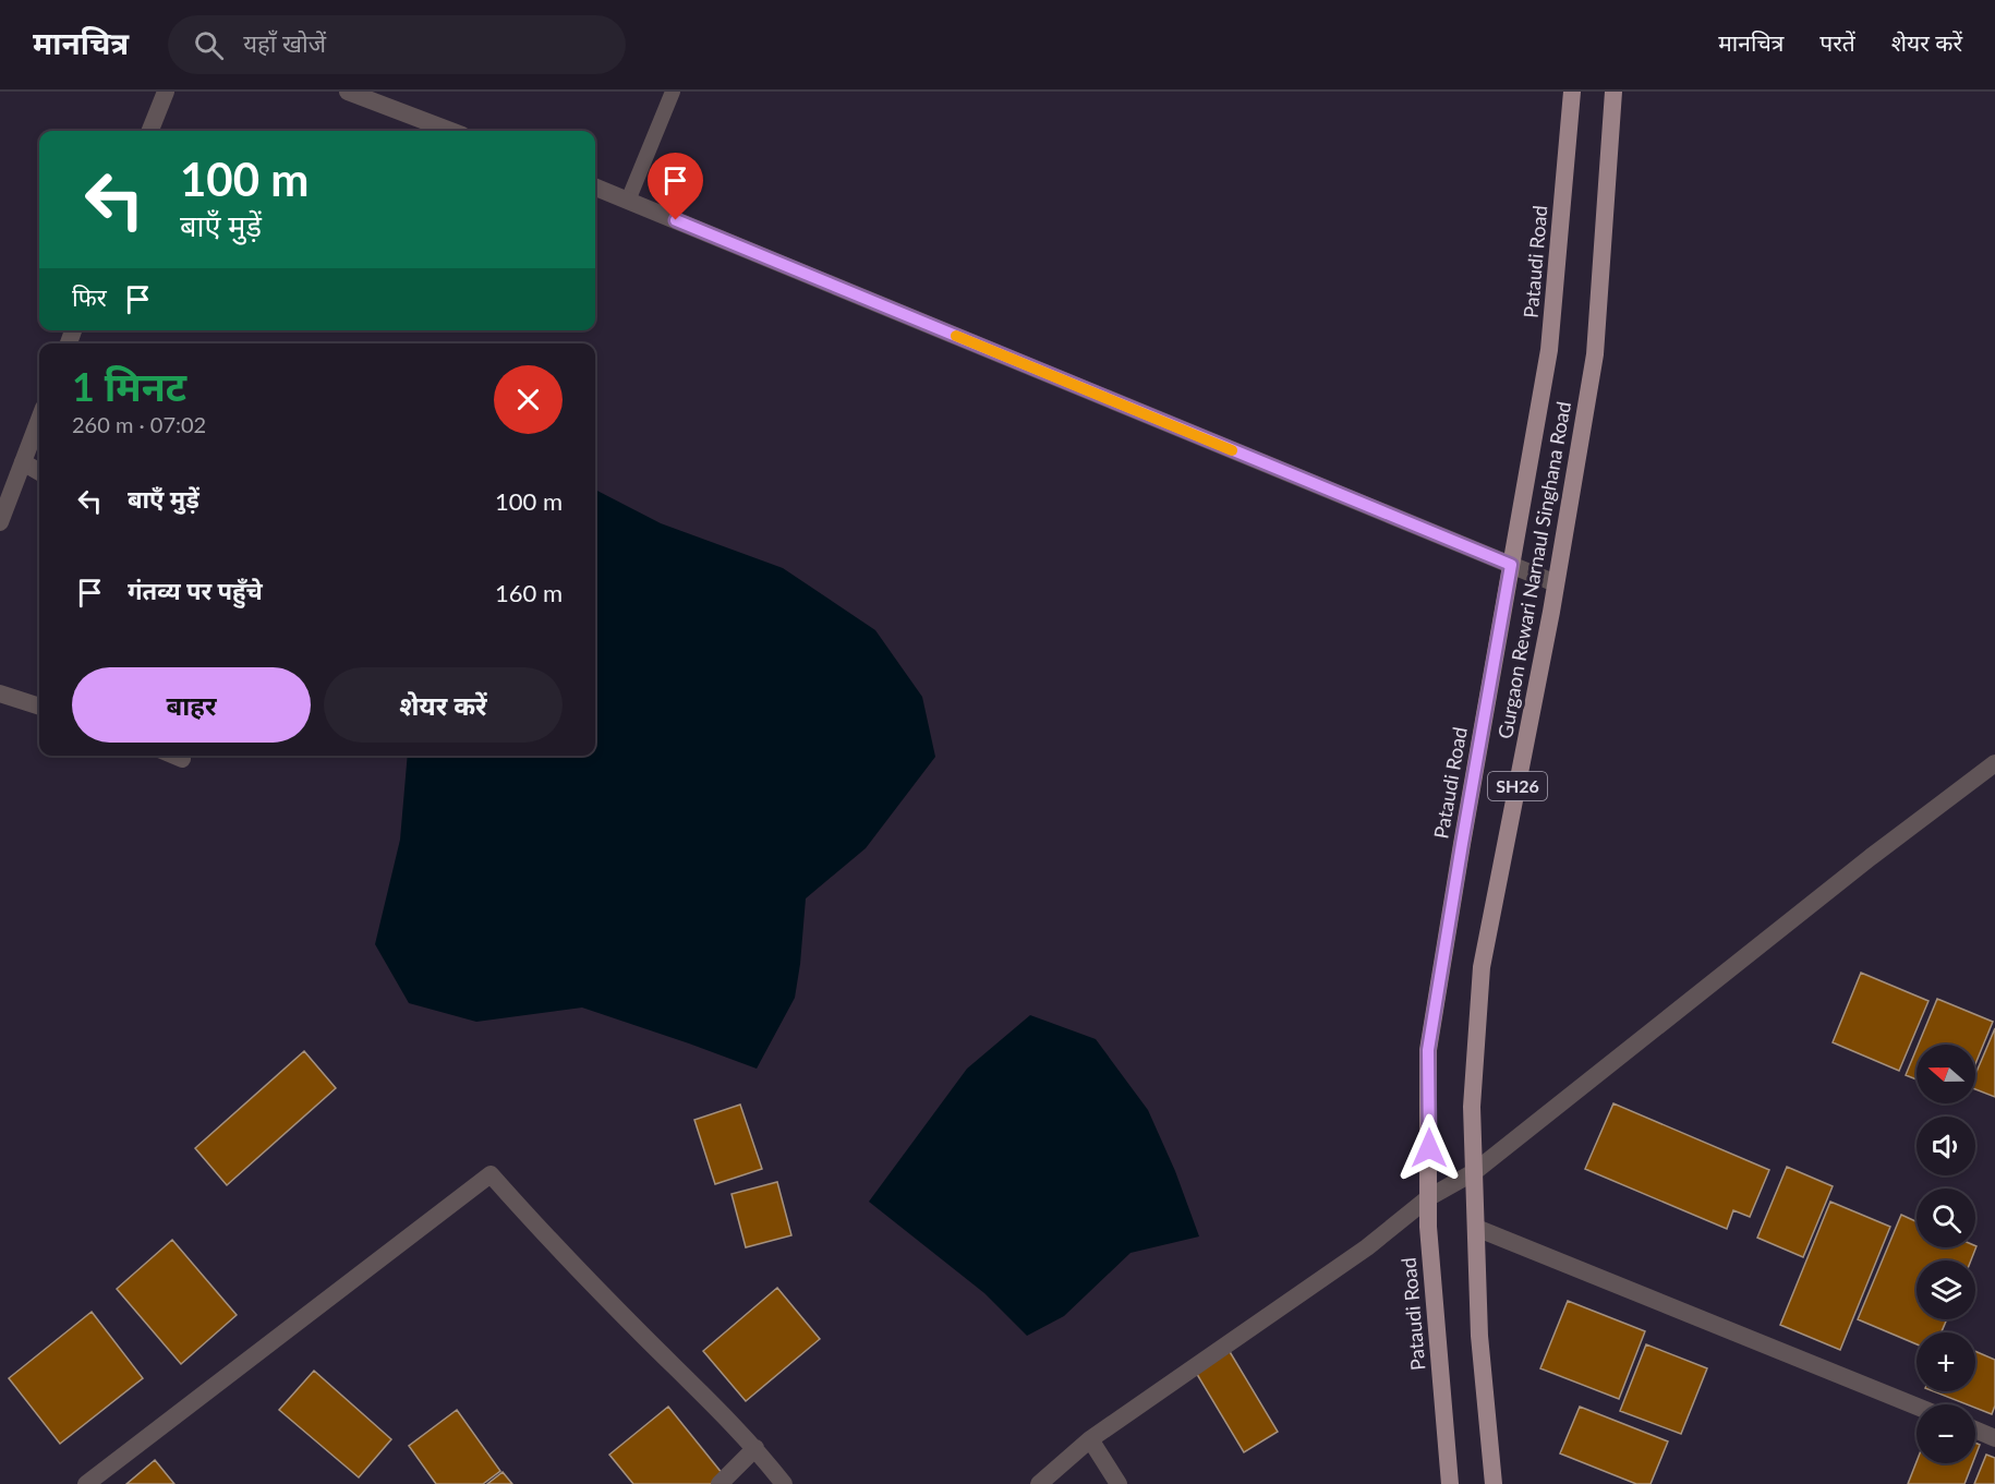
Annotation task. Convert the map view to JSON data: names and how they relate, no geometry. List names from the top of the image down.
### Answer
{
  "streets": {
    "main road": ["Pataudi Road", "Gurgaon Rewari Narnaul Singhana Road", "SH26"]
  },
  "north": "left",
  "page": {
    "header": "मानचित्र",
    "search": "यहाँ खोजें",
    "nav": ["मानचित्र", "परतें", "शेयर करें"],
    "turn": ["100 m", "बाएँ मुड़ें"],
    "then": "फिर",
    "heading": ["1 मिनट", "260 m · 07:02"],
    "list": [
      {
        "name": "बाएँ मुड़ें",
        "value": "100 m"
      },
      {
        "name": "गंतव्य पर पहुँचे",
        "value": "160 m"
      }
    ],
    "buttons": ["बाहर", "शेयर करें"],
    "map_buttons": ["+", "−"]
  }
}
